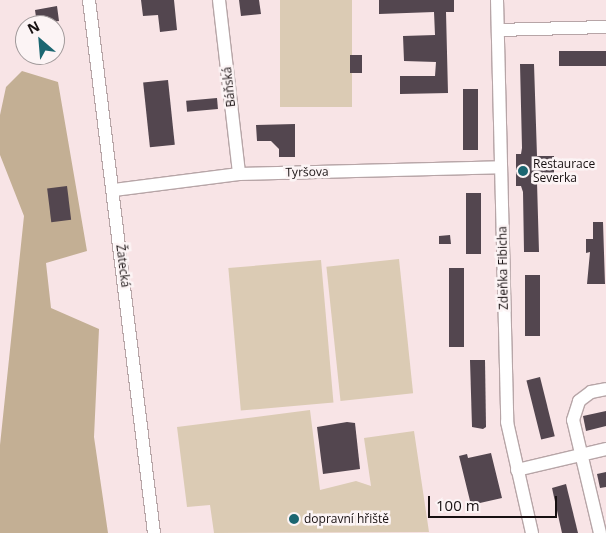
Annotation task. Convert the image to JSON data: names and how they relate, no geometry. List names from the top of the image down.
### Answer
{
  "streets": {
    "street": [
      "Báňská",
      "Tyršova",
      "Žatecká",
      "Zdeňka Fibicha"
    ]
  },
  "crossings": [
    ["Báňská", "Tyršova"],
    ["Tyršova", "Žatecká"],
    ["Tyršova", "Zdeňka Fibicha"]
  ],
  "places": ["Restaurace Severka", "dopravní hřiště"],
  "scale_bar": "100 m",
  "north": "top left"
}
